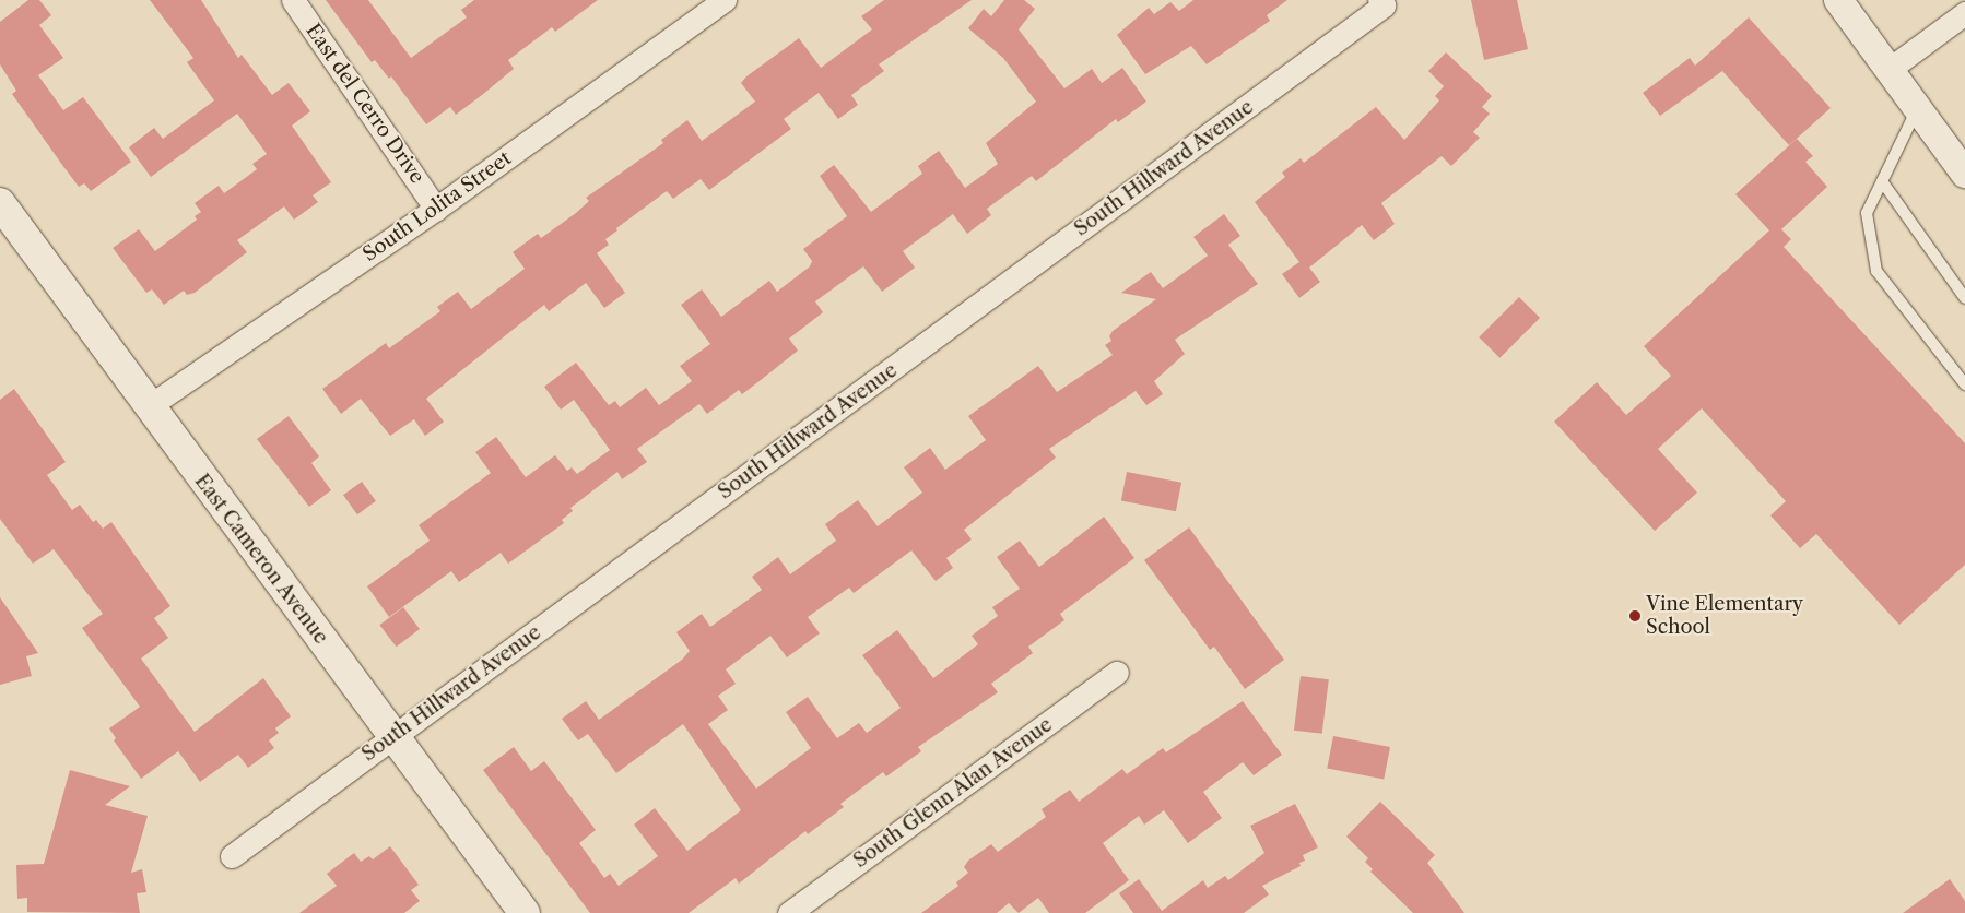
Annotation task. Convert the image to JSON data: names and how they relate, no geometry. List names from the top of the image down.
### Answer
{
  "streets": {
    "main road": ["East Cameron Avenue"],
    "street": [
      "East del Cerro Drive",
      "South Hillward Avenue",
      "South Lolita Street",
      "South Glenn Alan Avenue"
    ]
  },
  "crossings": [
    ["East del Cerro Drive", "South Lolita Street"],
    ["South Hillward Avenue", "East Cameron Avenue"],
    ["South Lolita Street", "East Cameron Avenue"]
  ],
  "places": ["Vine Elementary School"]
}
